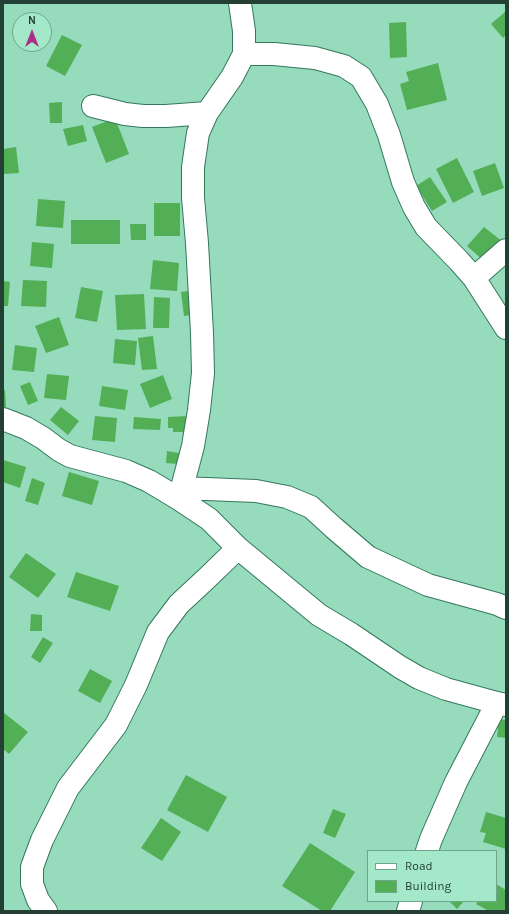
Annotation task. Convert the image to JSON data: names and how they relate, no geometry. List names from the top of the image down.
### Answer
{
  "legend": ["Road", "Building"],
  "north": "top"
}
